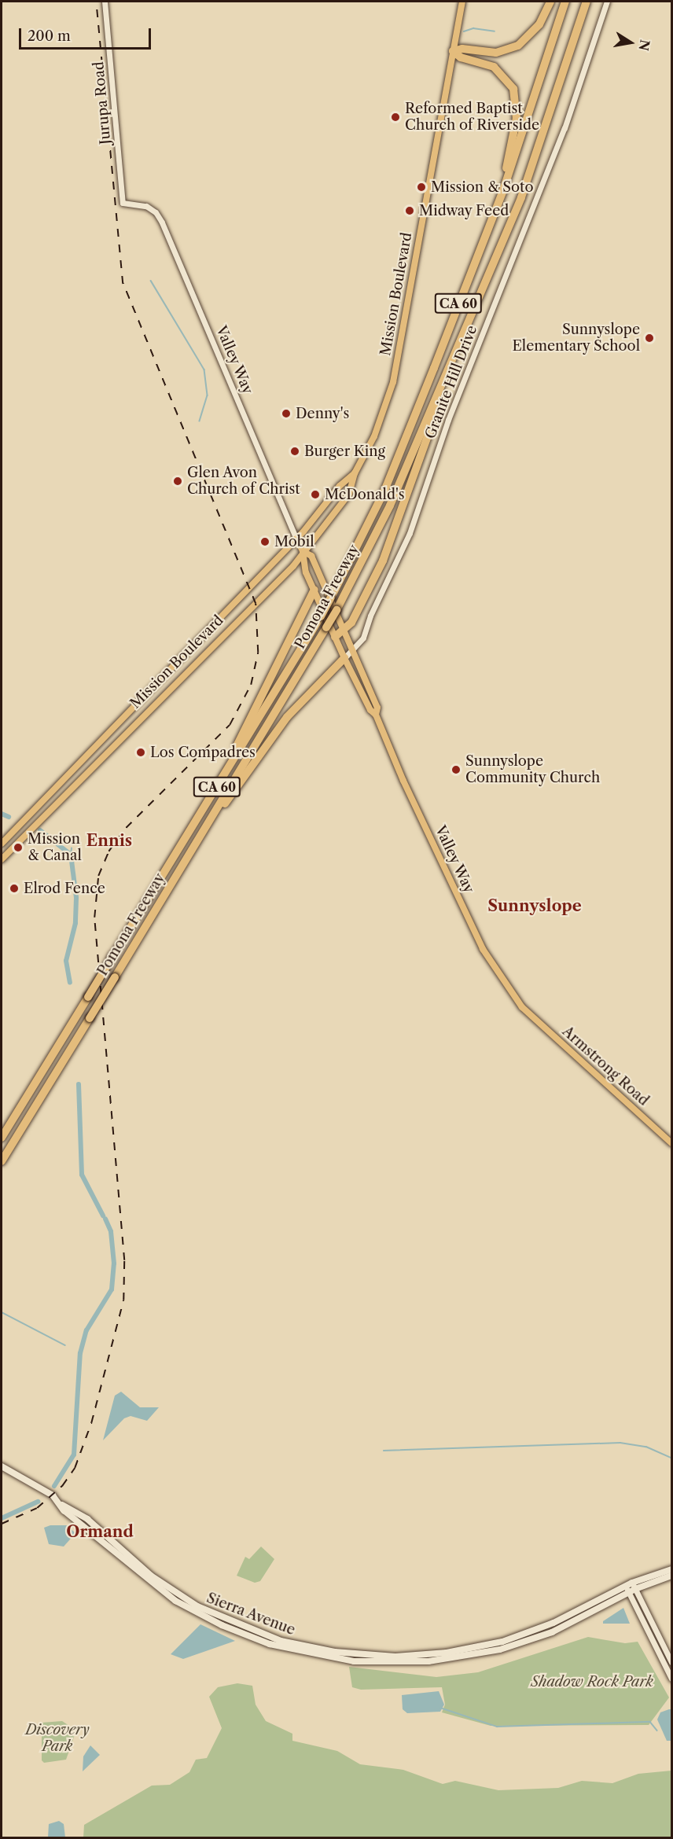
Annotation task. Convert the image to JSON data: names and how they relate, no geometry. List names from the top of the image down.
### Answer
{
  "streets": {
    "highway": ["CA 60", "Pomona Freeway"],
    "main road": [
      "Mission Boulevard",
      "Valley Way",
      "Armstrong Road",
      "Sierra Avenue"
    ],
    "street": ["Jurupa Road", "Granite Hill Drive"]
  },
  "crossings": [
    ["Jurupa Road", "Valley Way"],
    ["Mission Boulevard", "Valley Way"],
    ["Valley Way", "Granite Hill Drive"],
    ["Valley Way", "Armstrong Road"]
  ],
  "districts": ["Ennis", "Sunnyslope", "Ormand"],
  "parks": ["Shadow Rock Park", "Discovery Park"],
  "places": [
    "Reformed Baptist Church of Riverside",
    "Mission & Soto",
    "Midway Feed",
    "Sunnyslope Elementary School",
    "Denny's",
    "Burger King",
    "Glen Avon Church of Christ",
    "McDonald's",
    "Mobil",
    "Los Compadres",
    "Sunnyslope Community Church",
    "Mission & Canal",
    "Elrod Fence"
  ],
  "scale_bar": "200 m",
  "north": "right"
}
